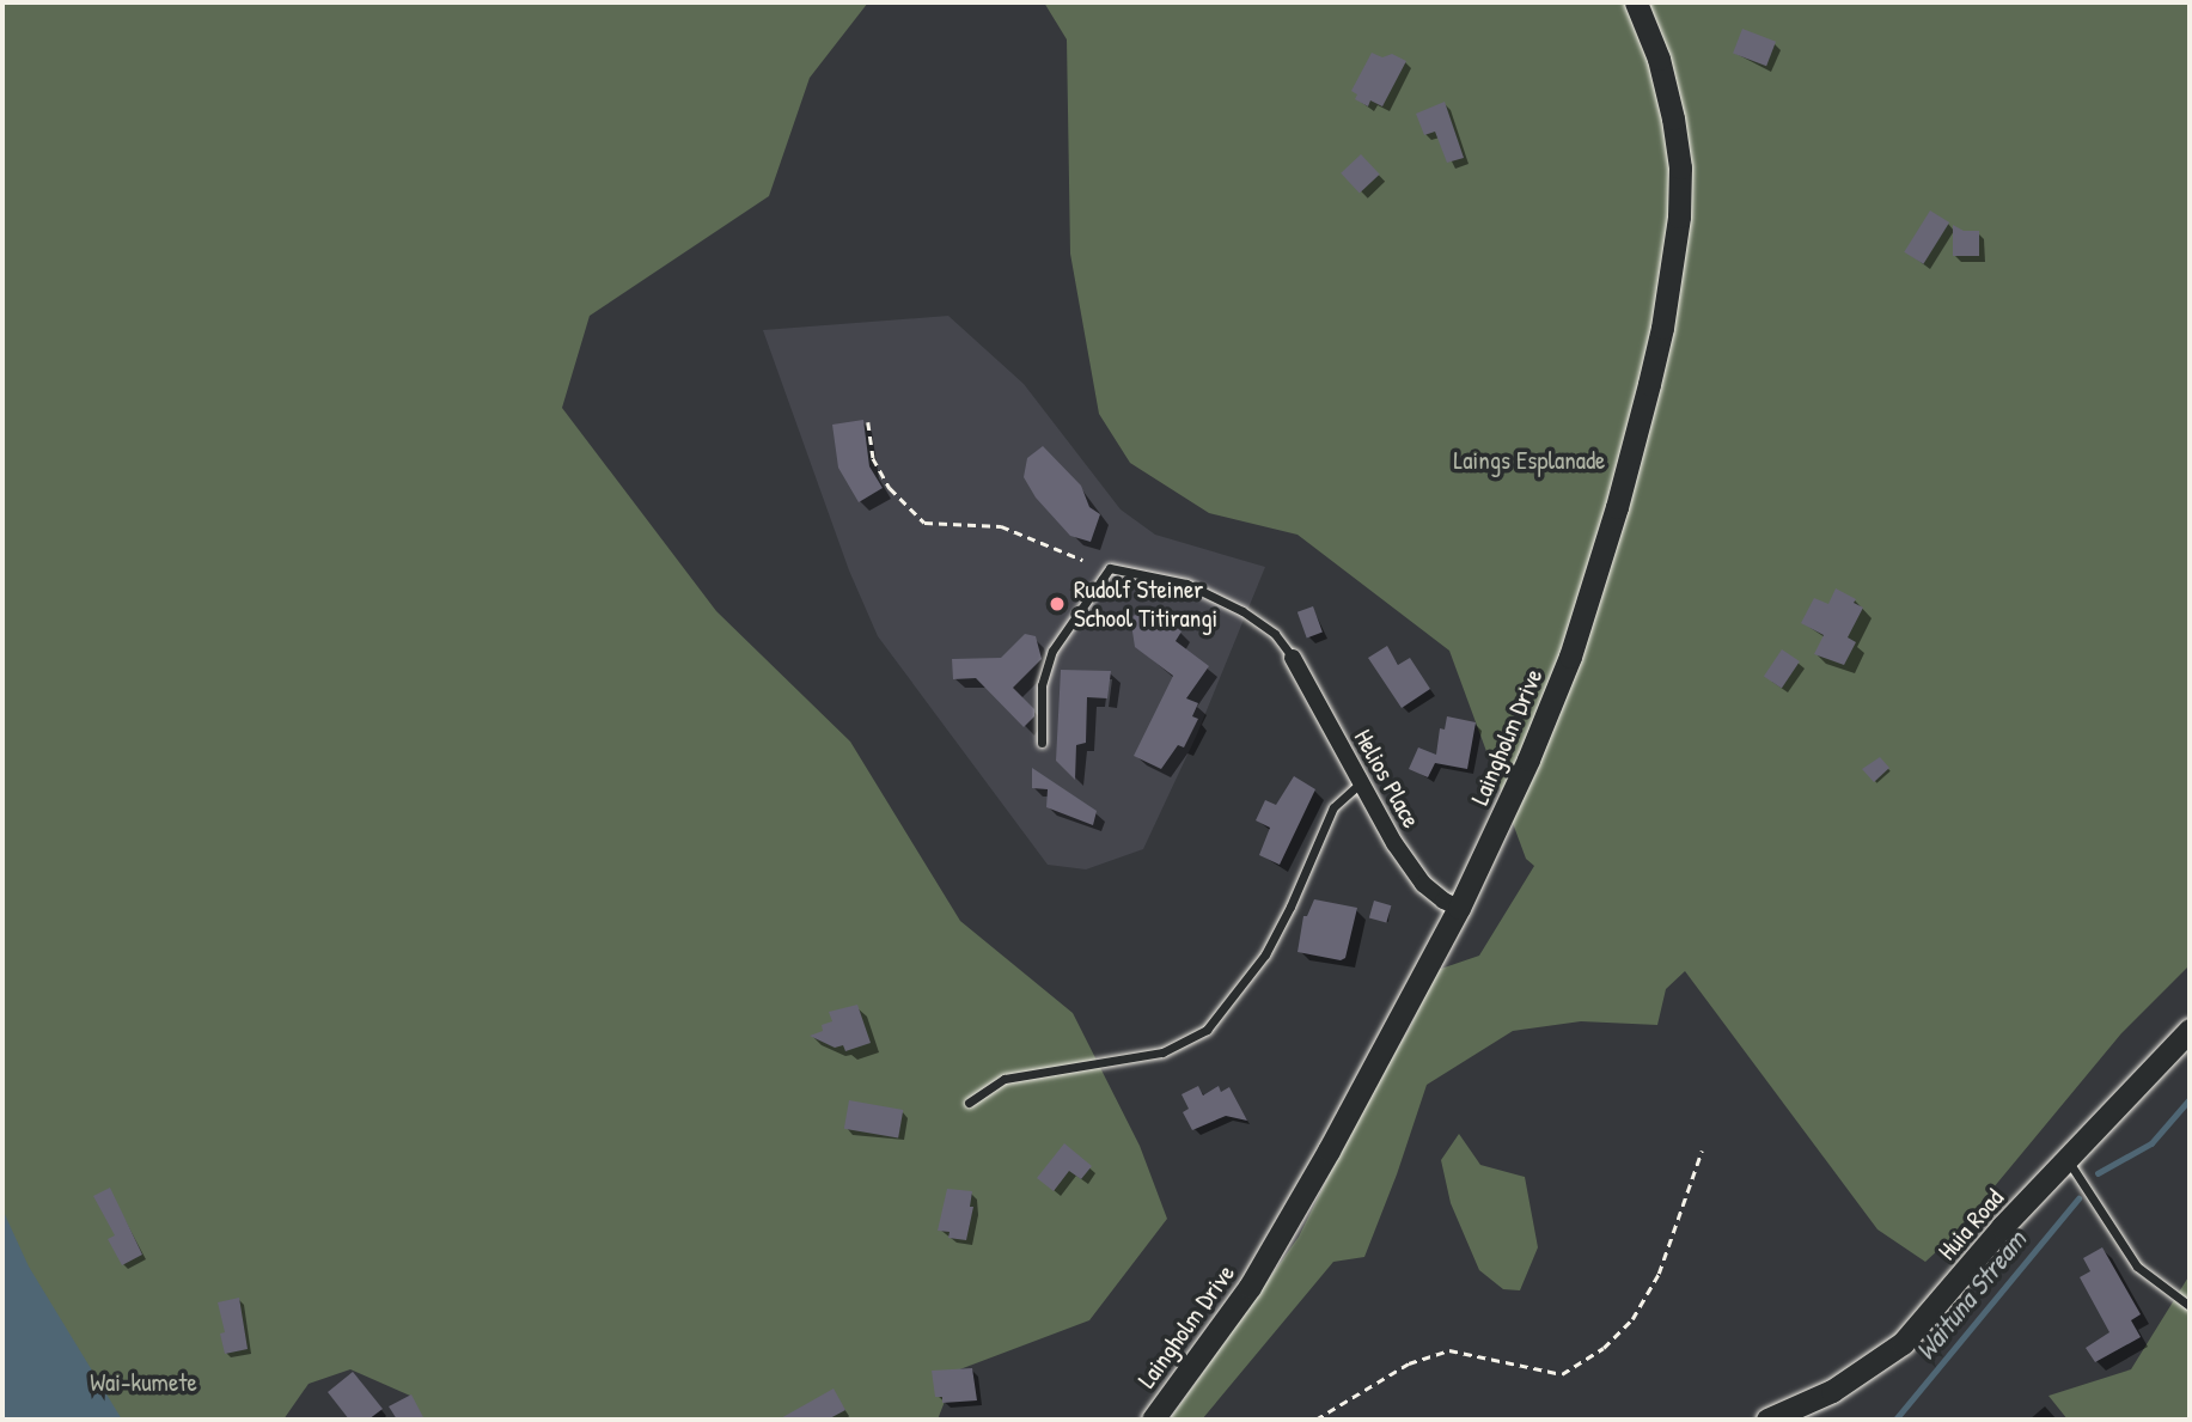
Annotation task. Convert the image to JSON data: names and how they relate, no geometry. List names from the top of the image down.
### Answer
{
  "streets": {
    "street": ["Laingholm Drive", "Helios Place", "Huia Road"]
  },
  "crossings": [
    ["Laingholm Drive", "Helios Place"]
  ],
  "water": ["Waituna Stream"],
  "parks": ["Laings Esplanade", "Wai-kumete"],
  "places": ["Rudolf Steiner School Titirangi"]
}
